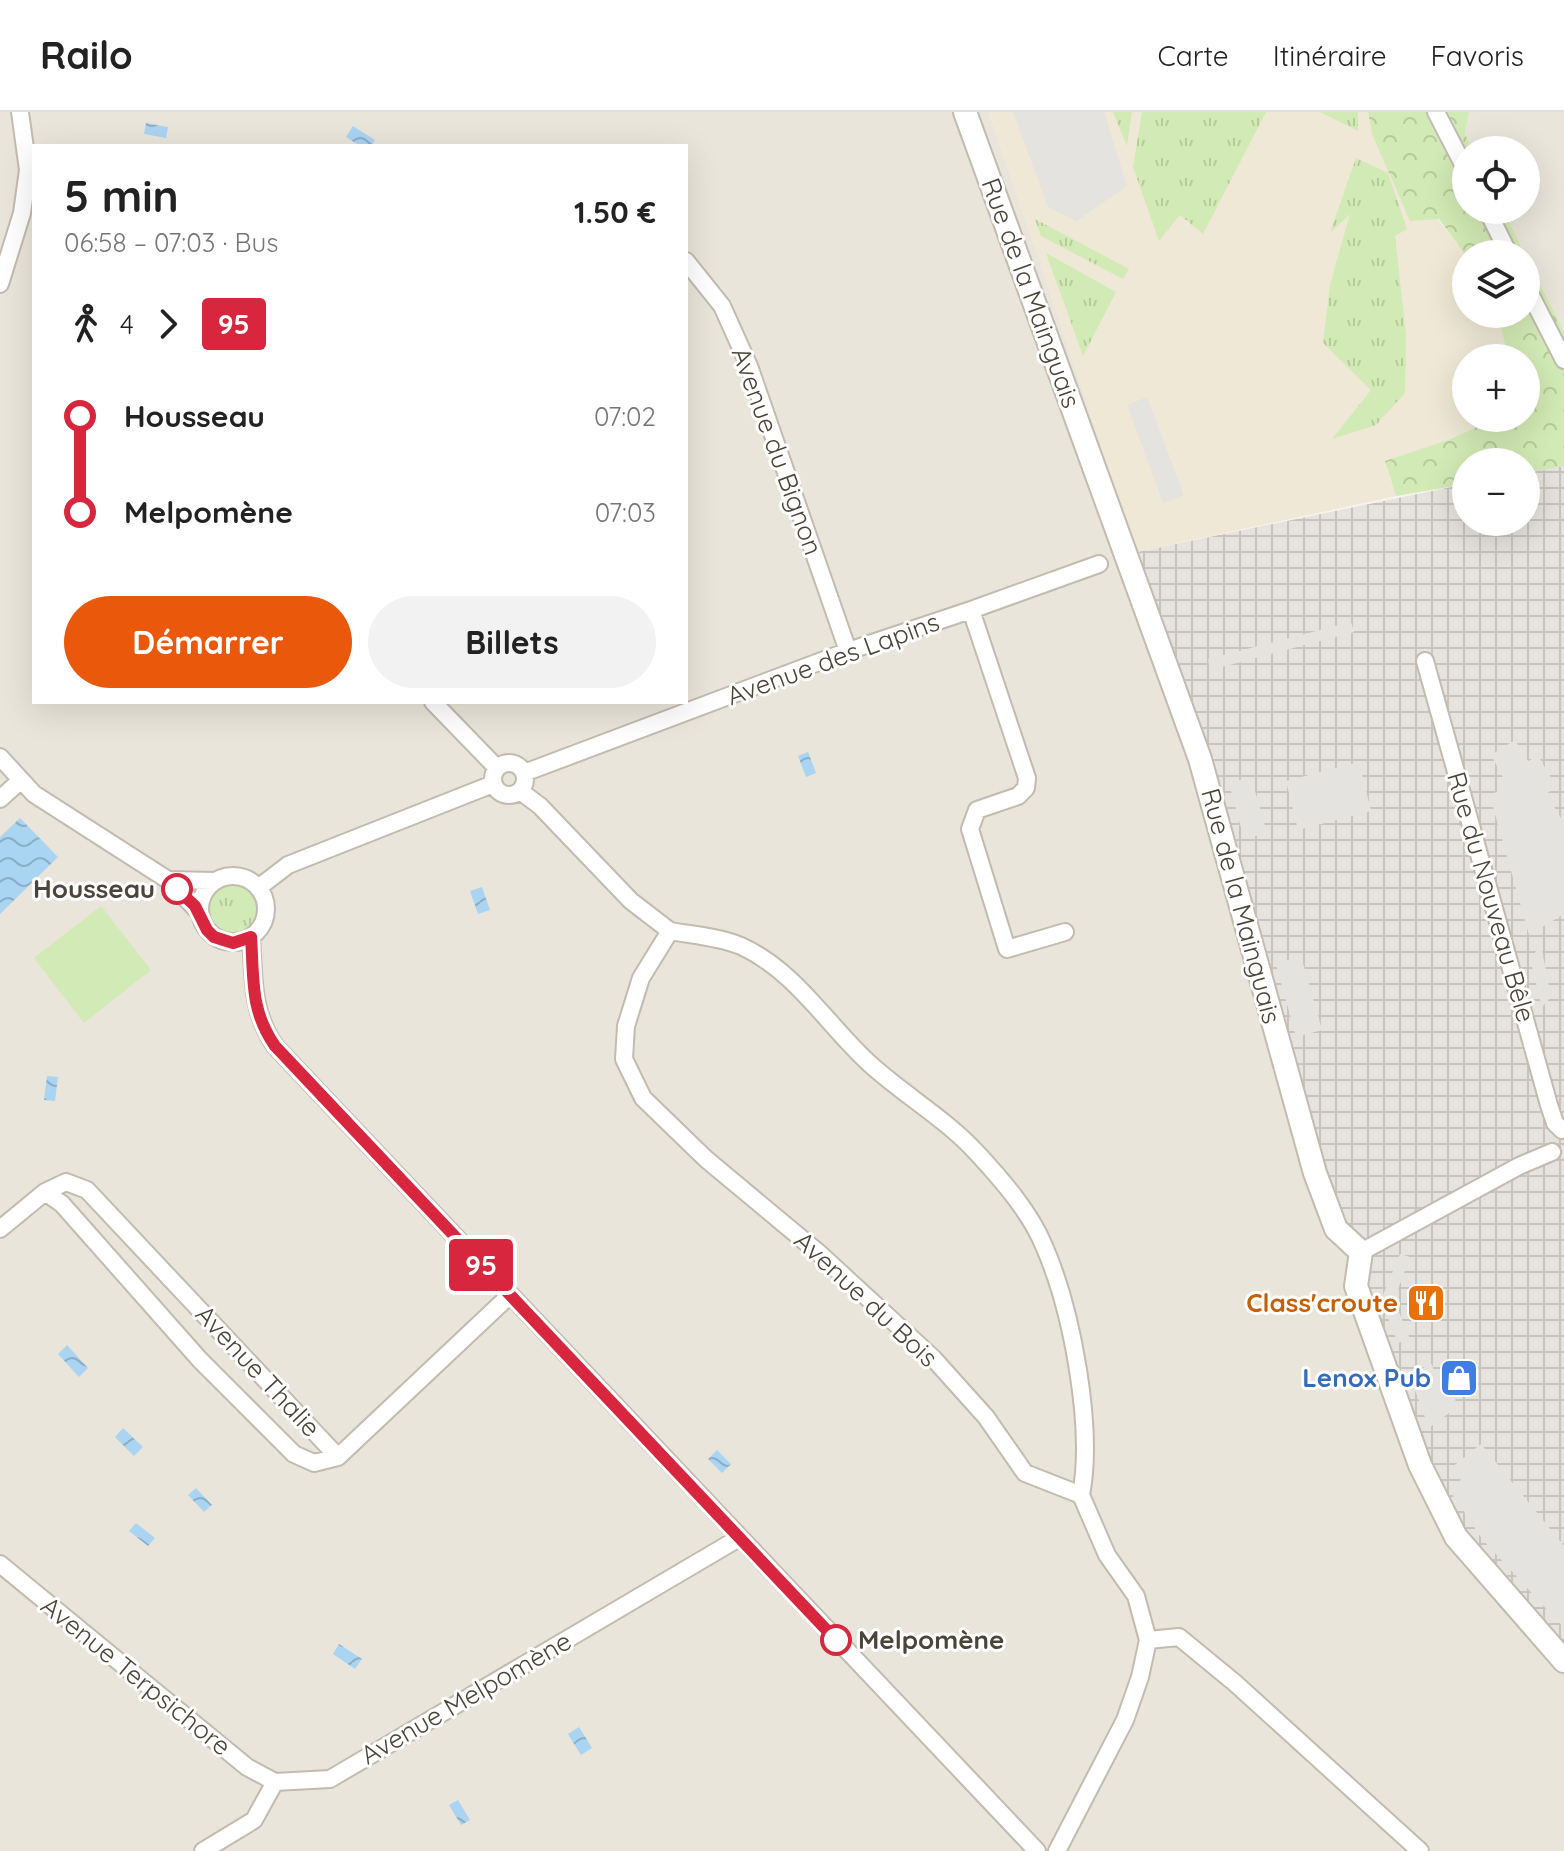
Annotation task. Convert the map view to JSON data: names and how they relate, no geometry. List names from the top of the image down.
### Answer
{
  "streets": {
    "street": [
      "Rue de la Mainguais",
      "Avenue du Bignon",
      "Avenue des Lapins",
      "Rue du Nouveau Bêle",
      "Avenue du Bois",
      "Avenue Thalie",
      "Avenue Terpsichore",
      "Avenue Melpomène"
    ]
  },
  "crossings": [
    ["Avenue du Bignon", "Avenue des Lapins"],
    ["Avenue Terpsichore", "Avenue Melpomène"]
  ],
  "places": {
    "other": ["Housseau", "Melpomène"],
    "restaurant": ["Class'croute"],
    "shop": ["Lenox Pub"]
  },
  "lines": ["bus line 95"],
  "page": {
    "header": "Railo",
    "nav": ["Carte", "Itinéraire", "Favoris"],
    "on_map": "95",
    "map_buttons": ["+", "−"],
    "heading": ["5 min", "06:58 – 07:03 · Bus", "1.50 €"],
    "legs": ["4", "95"],
    "list": [
      {
        "name": "Housseau",
        "value": "07:02"
      },
      {
        "name": "Melpomène",
        "value": "07:03"
      }
    ],
    "buttons": ["Démarrer", "Billets"]
  }
}
